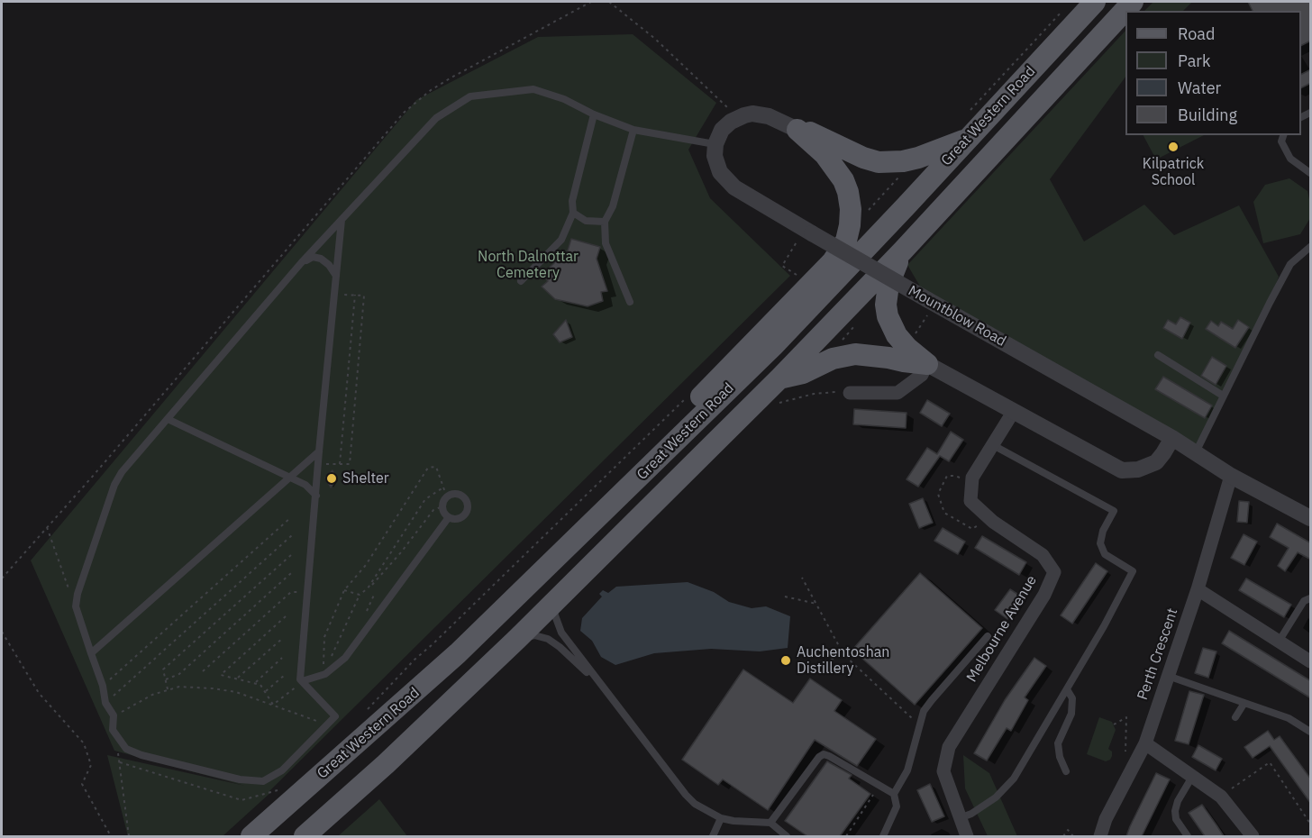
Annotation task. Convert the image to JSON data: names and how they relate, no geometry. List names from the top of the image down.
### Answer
{
  "streets": {
    "main road": ["Great Western Road"],
    "street": ["Mountblow Road", "Melbourne Avenue", "Perth Crescent"]
  },
  "crossings": [
    ["Mountblow Road", "Perth Crescent"]
  ],
  "parks": ["North Dalnottar Cemetery"],
  "places": ["Kilpatrick School", "Shelter", "Auchentoshan Distillery"],
  "legend": [
    "Road",
    "Park",
    "Water",
    "Building"
  ]
}
